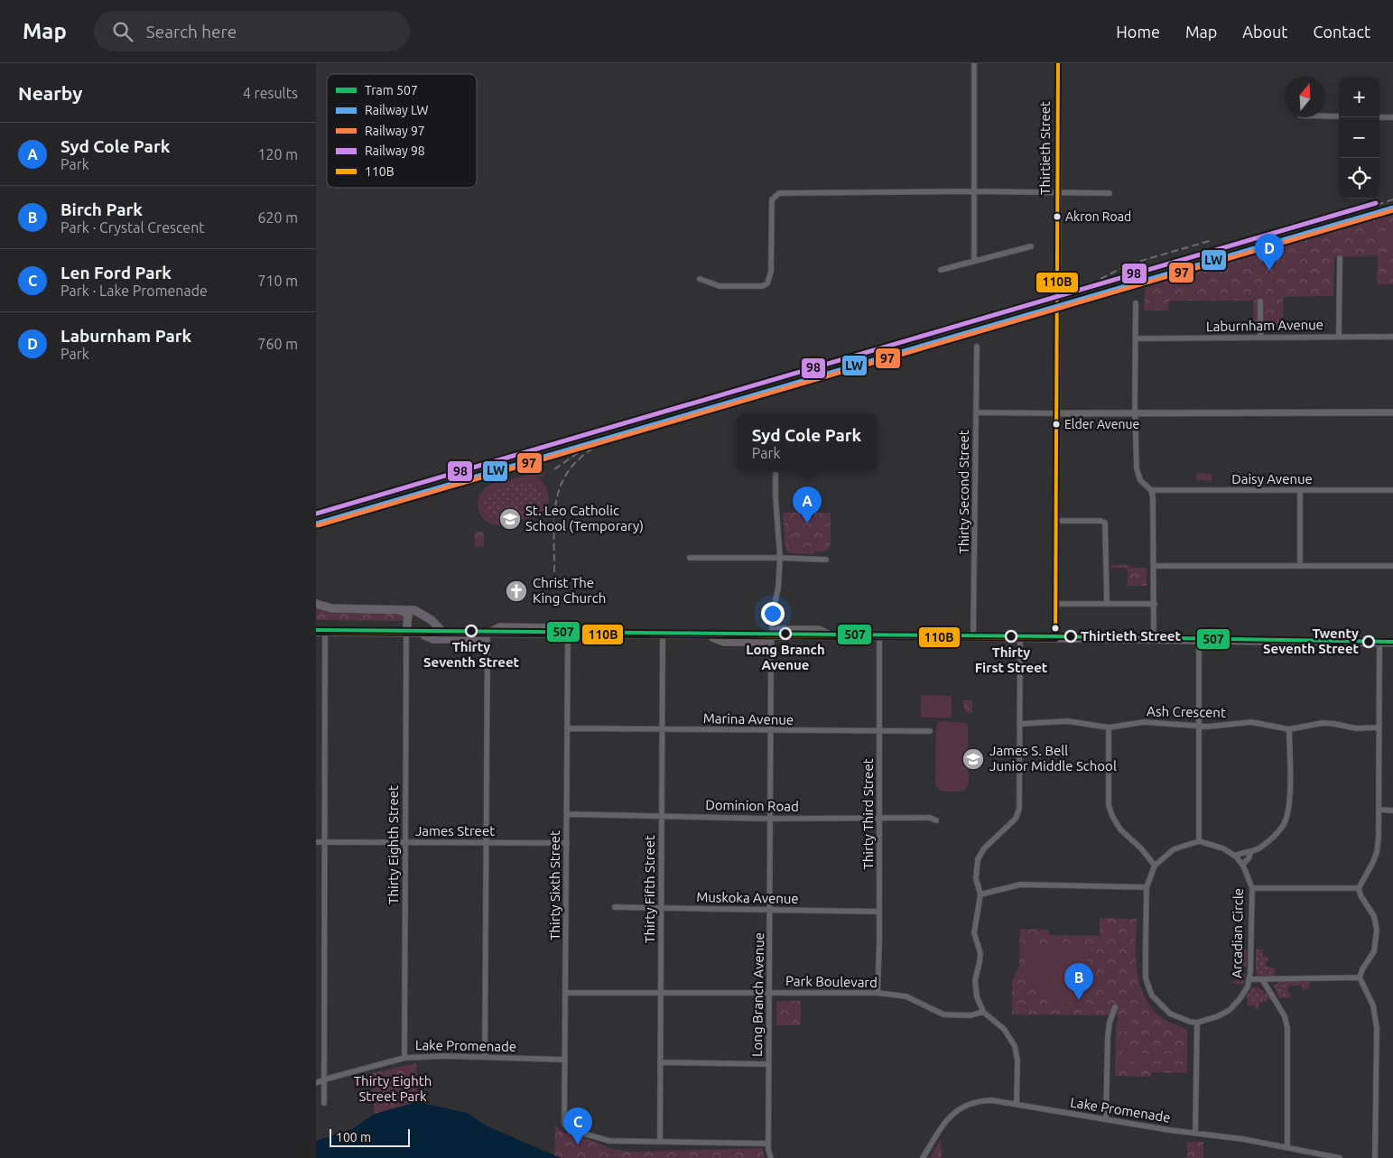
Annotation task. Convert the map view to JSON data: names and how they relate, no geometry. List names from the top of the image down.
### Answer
{
  "streets": {
    "street": [
      "Thirtieth Street",
      "Laburnham Avenue",
      "Daisy Avenue",
      "Thirty Second Street",
      "Ash Crescent",
      "Marina Avenue",
      "Dominion Road",
      "Thirty Third Street",
      "James Street",
      "Thirty Eighth Street",
      "Thirty Sixth Street",
      "Thirty Fifth Street",
      "Muskoka Avenue",
      "Arcadian Circle",
      "Park Boulevard",
      "Long Branch Avenue",
      "Lake Promenade"
    ]
  },
  "crossings": [
    ["Marina Avenue", "Thirty Third Street"],
    ["Marina Avenue", "Thirty Sixth Street"],
    ["Marina Avenue", "Thirty Fifth Street"],
    ["Marina Avenue", "Long Branch Avenue"],
    ["Dominion Road", "Thirty Third Street"],
    ["Dominion Road", "Thirty Sixth Street"],
    ["Dominion Road", "Thirty Fifth Street"],
    ["Dominion Road", "Long Branch Avenue"],
    ["Thirty Third Street", "Muskoka Avenue"],
    ["Thirty Third Street", "Park Boulevard"],
    ["James Street", "Thirty Eighth Street"],
    ["James Street", "Thirty Sixth Street"],
    ["Thirty Eighth Street", "Lake Promenade"],
    ["Thirty Sixth Street", "Thirty Fifth Street"],
    ["Thirty Sixth Street", "Park Boulevard"],
    ["Thirty Sixth Street", "Lake Promenade"],
    ["Thirty Fifth Street", "Muskoka Avenue"],
    ["Thirty Fifth Street", "Park Boulevard"],
    ["Muskoka Avenue", "Long Branch Avenue"],
    ["Park Boulevard", "Long Branch Avenue"]
  ],
  "parks": ["Thirty Eighth Street Park"],
  "places": {
    "other": [
      "Akron Road",
      "Elder Avenue",
      "Thirty Seventh Street",
      "Long Branch Avenue",
      "Thirty First Street",
      "Thirtieth Street",
      "Twenty Seventh Street"
    ],
    "school or university": ["St. Leo Catholic School (Temporary)", "James S. Bell Junior Middle School"],
    "church": ["Christ The King Church"]
  },
  "lines": [
    "transit line 110B",
    "rail line 98",
    "rail line LW",
    "rail line 97",
    "tram line 507"
  ],
  "legend": [
    "Tram 507",
    "Railway LW",
    "Railway 97",
    "Railway 98",
    "110B"
  ],
  "scale_bar": "100 m",
  "north": "top",
  "page": {
    "header": "Map",
    "search": "Search here",
    "nav": [
      "Home",
      "Map",
      "About",
      "Contact"
    ],
    "heading": ["Nearby", "4 results"],
    "map_buttons": ["+", "−"],
    "list": [
      {
        "mark": "A",
        "name": "Syd Cole Park",
        "note": "Park",
        "value": "120 m"
      },
      {
        "mark": "B",
        "name": "Birch Park",
        "note": "Park · Crystal Crescent",
        "value": "620 m"
      },
      {
        "mark": "C",
        "name": "Len Ford Park",
        "note": "Park · Lake Promenade",
        "value": "710 m"
      },
      {
        "mark": "D",
        "name": "Laburnham Park",
        "note": "Park",
        "value": "760 m"
      }
    ],
    "pins": [
      "D",
      "A",
      "B",
      "C"
    ],
    "popup": ["Syd Cole Park", "Park"],
    "scale": "100 m"
  }
}
